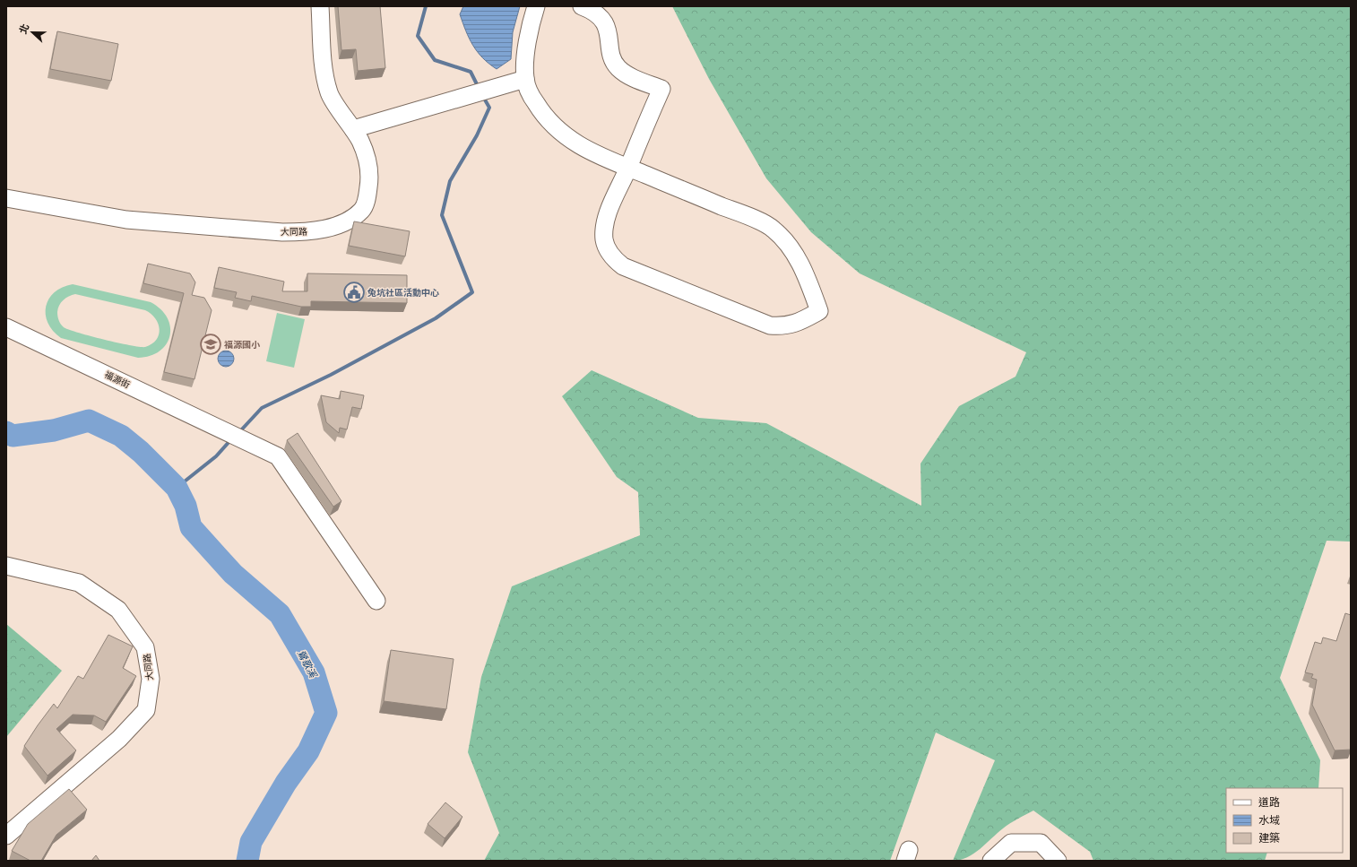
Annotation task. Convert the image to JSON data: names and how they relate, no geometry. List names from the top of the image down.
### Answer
{
  "streets": {
    "street": ["大同路", "福源街"]
  },
  "water": ["鶯歌溪"],
  "places": {
    "public building": ["兔坑社區活動中心"],
    "school or university": ["福源國小"]
  },
  "legend": ["道路", "水域", "建築"],
  "north": "left"
}
